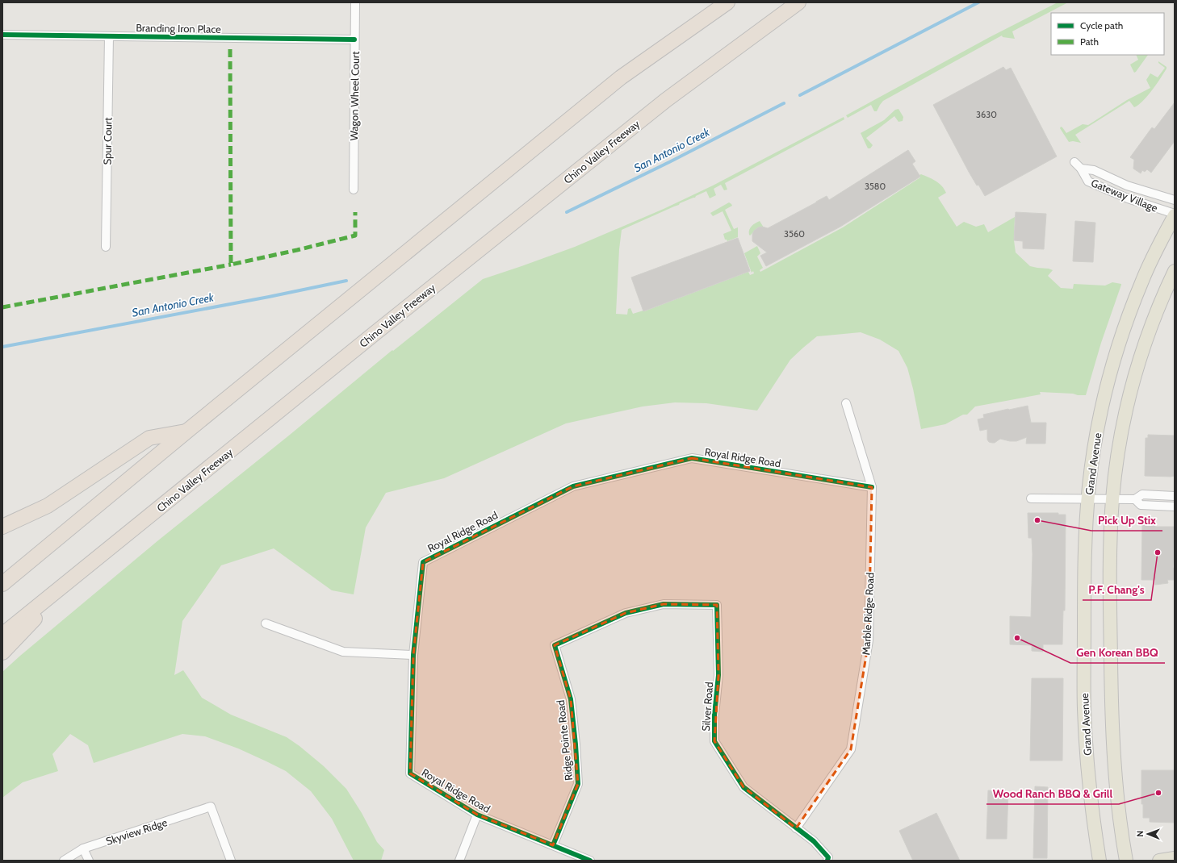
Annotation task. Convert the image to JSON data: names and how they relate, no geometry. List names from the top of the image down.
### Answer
{
  "streets": {
    "highway": ["Chino Valley Freeway"],
    "main road": ["Grand Avenue"],
    "street": [
      "Branding Iron Place",
      "Wagon Wheel Court",
      "Spur Court",
      "Gateway Village",
      "Royal Ridge Road",
      "Marble Ridge Road",
      "Silver Road",
      "Ridge Pointe Road",
      "Skyview Ridge"
    ]
  },
  "crossings": [
    ["Branding Iron Place", "Wagon Wheel Court"],
    ["Branding Iron Place", "Spur Court"],
    ["Gateway Village", "Grand Avenue"],
    ["Royal Ridge Road", "Marble Ridge Road"],
    ["Royal Ridge Road", "Ridge Pointe Road"],
    ["Marble Ridge Road", "Silver Road"],
    ["Silver Road", "Ridge Pointe Road"]
  ],
  "water": ["San Antonio Creek"],
  "places": [
    "Pick Up Stix",
    "P.F. Chang's",
    "Gen Korean BBQ",
    "Wood Ranch BBQ & Grill"
  ],
  "house_numbers": ["3630", "3580", "3560"],
  "legend": ["Cycle path", "Path"],
  "north": "left"
}
